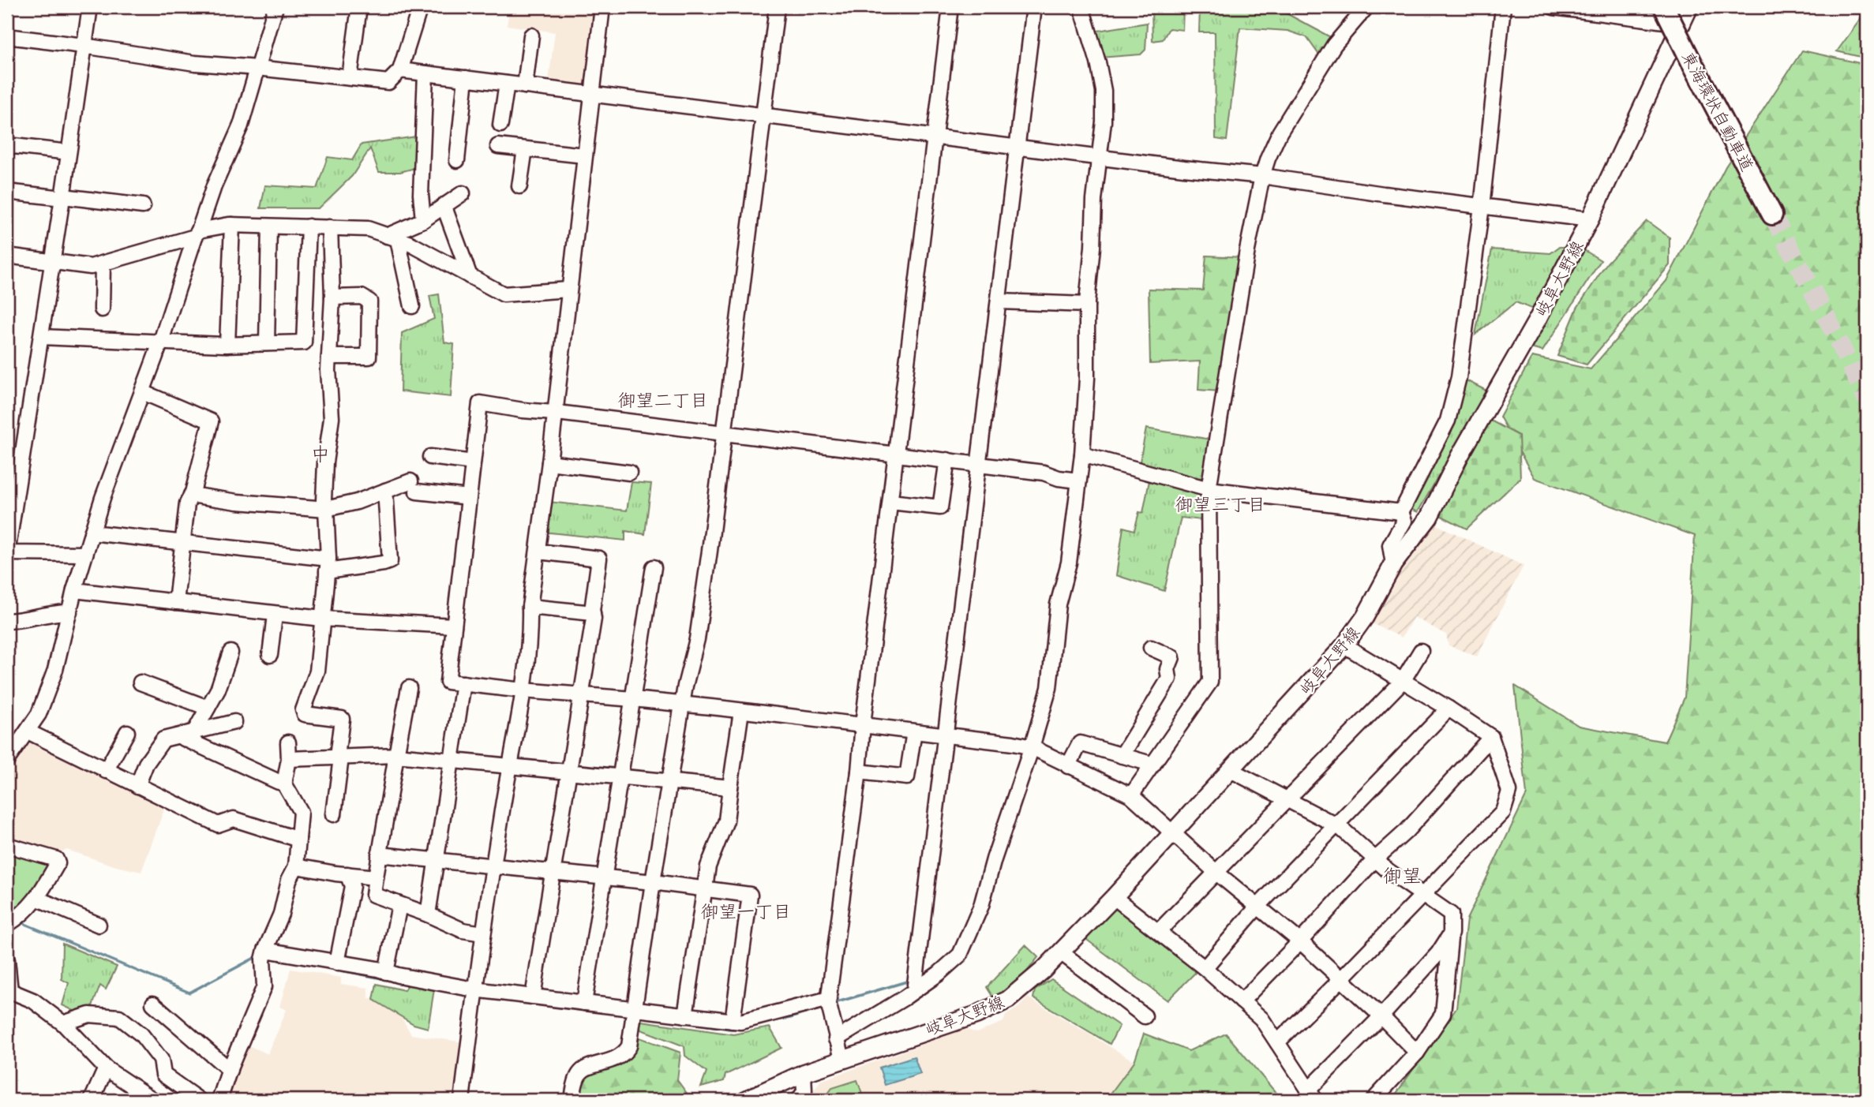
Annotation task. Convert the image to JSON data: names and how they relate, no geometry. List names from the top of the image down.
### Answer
{
  "streets": {
    "highway": ["東海環状自動車道"],
    "main road": ["岐阜大野線"]
  },
  "districts": [
    "御望二丁目",
    "中",
    "御望三丁目",
    "御望",
    "御望一丁目"
  ]
}
